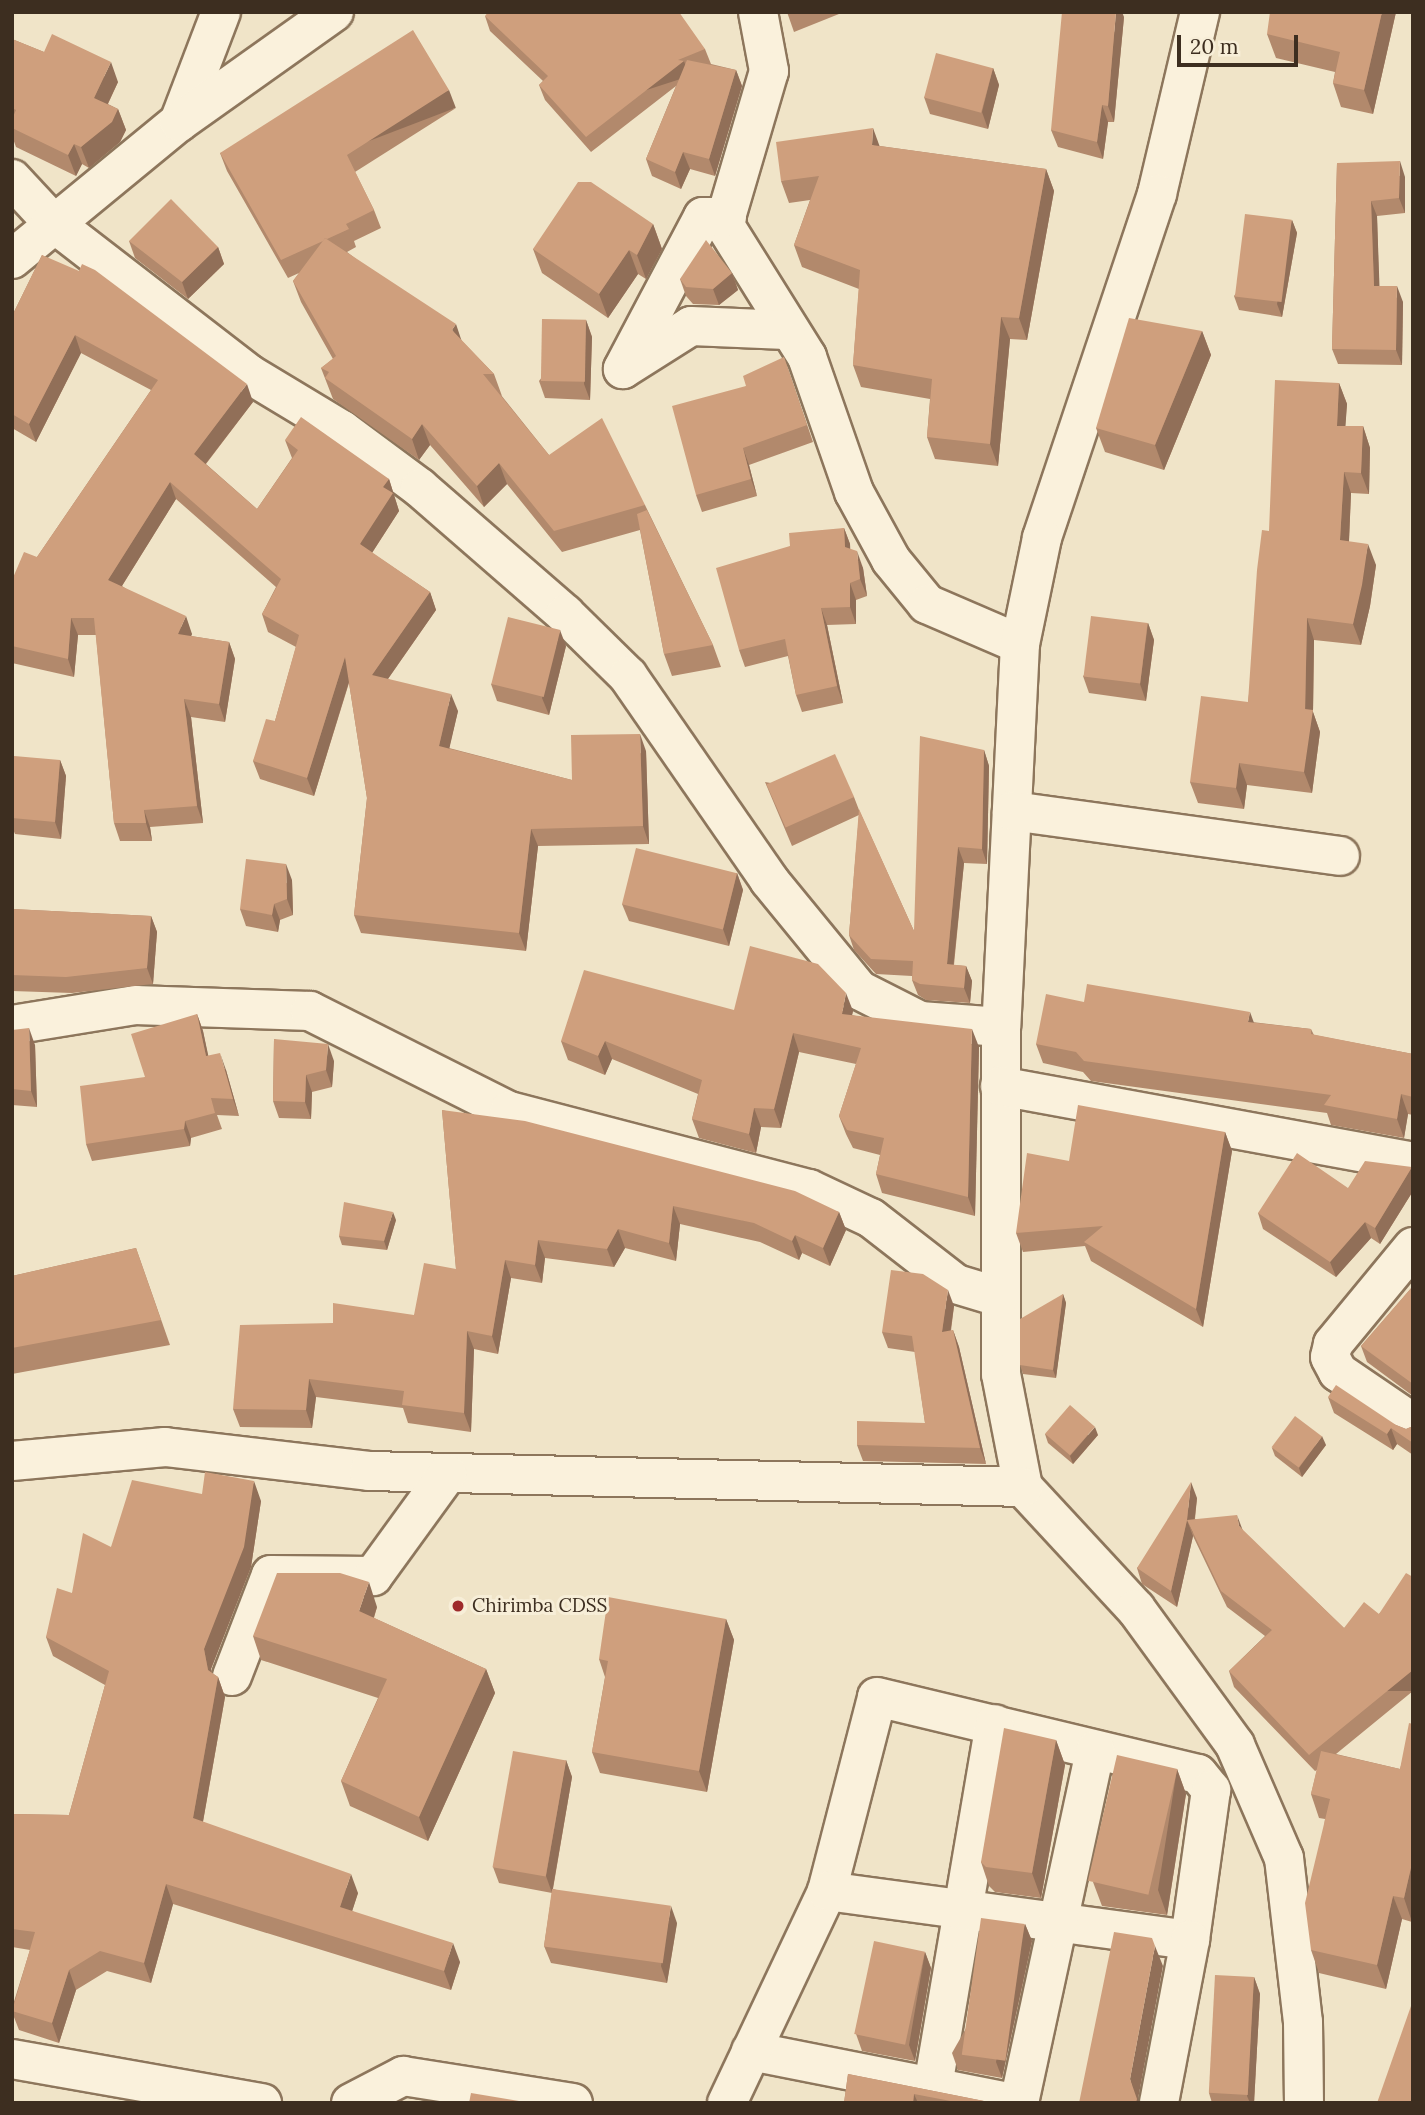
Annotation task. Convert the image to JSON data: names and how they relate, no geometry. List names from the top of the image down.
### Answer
{
  "places": ["Chirimba CDSS"],
  "scale_bar": "20 m"
}
